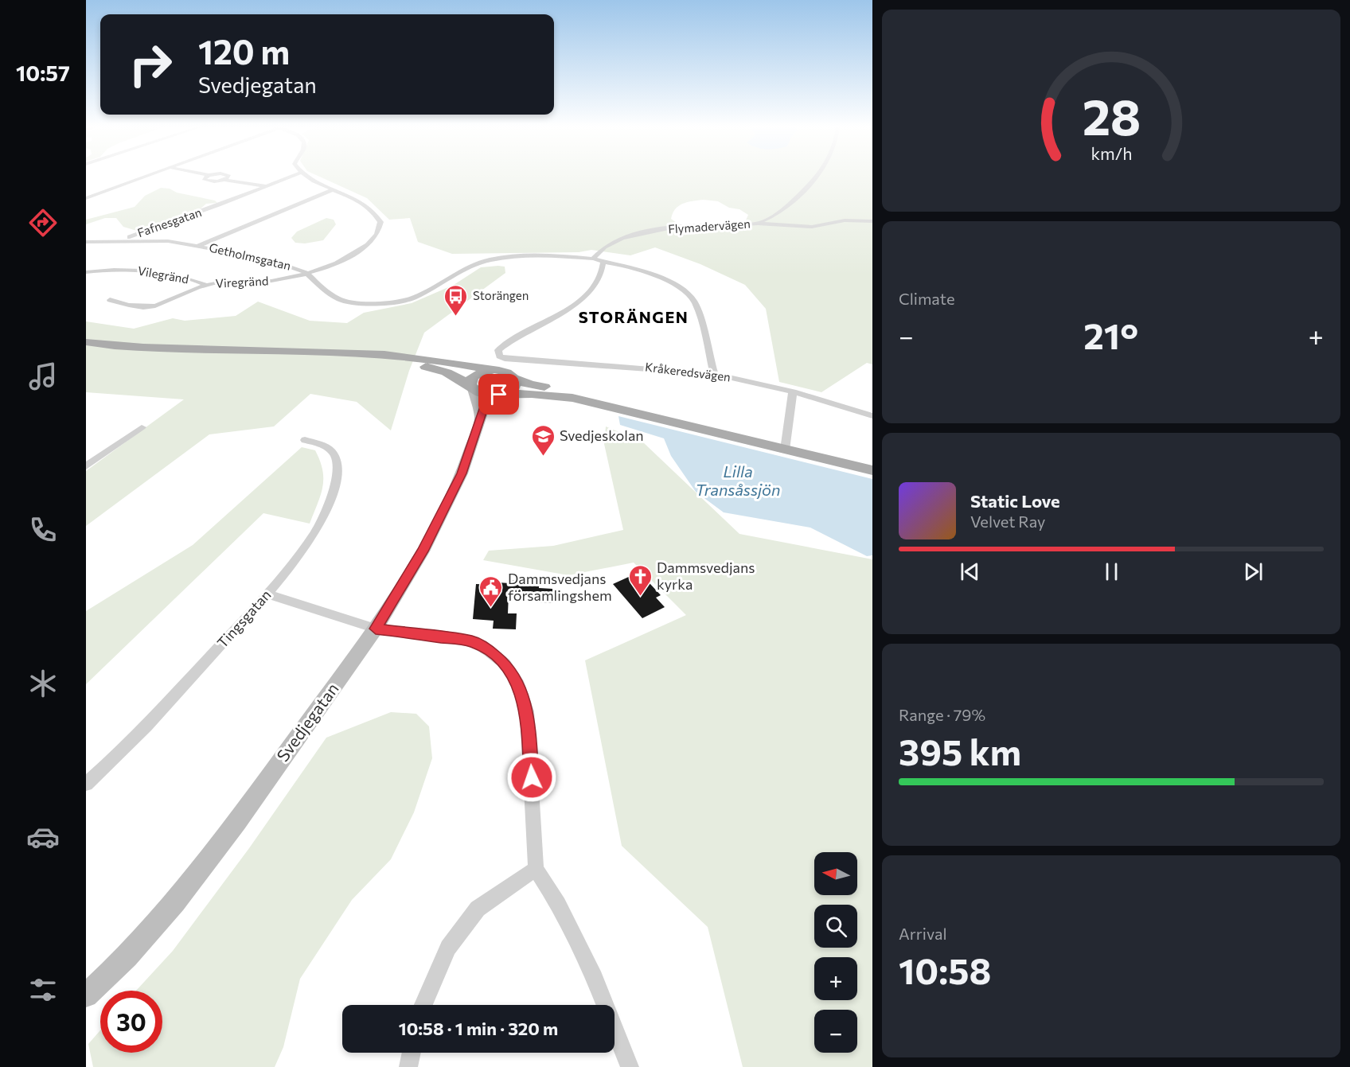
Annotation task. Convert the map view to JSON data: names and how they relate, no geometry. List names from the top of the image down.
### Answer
{
  "streets": {
    "street": [
      "Fafnesgatan",
      "Flymadervägen",
      "Getholmsgatan",
      "Vilegränd",
      "Viregränd",
      "Kråkeredsvägen",
      "Tingsgatan",
      "Svedjegatan"
    ]
  },
  "crossings": [
    ["Fafnesgatan", "Getholmsgatan"],
    ["Flymadervägen", "Getholmsgatan"],
    ["Getholmsgatan", "Viregränd"],
    ["Getholmsgatan", "Kråkeredsvägen"],
    ["Vilegränd", "Viregränd"]
  ],
  "districts": ["STORÄNGEN"],
  "water": ["Lilla Transåssjön"],
  "places": {
    "bus stop": ["Storängen"],
    "school or university": ["Svedjeskolan"],
    "church": ["Dammsvedjans kyrka"],
    "public building": ["Dammsvedjans församlingshem"]
  },
  "north": "left",
  "page": {
    "tabs": "10:57",
    "turn": ["120 m", "Svedjegatan"],
    "tile": [
      "Climate",
      ["Range · 79%", "395 km"],
      ["Arrival", "10:58"]
    ],
    "heat": ["−", "21°", "+"],
    "song": ["Static Love", "Velvet Ray"],
    "map_buttons": ["+", "−"],
    "limit": "30",
    "trip": "10:58 · 1 min · 320 m",
    "gauge": ["28", "km/h"]
  }
}
